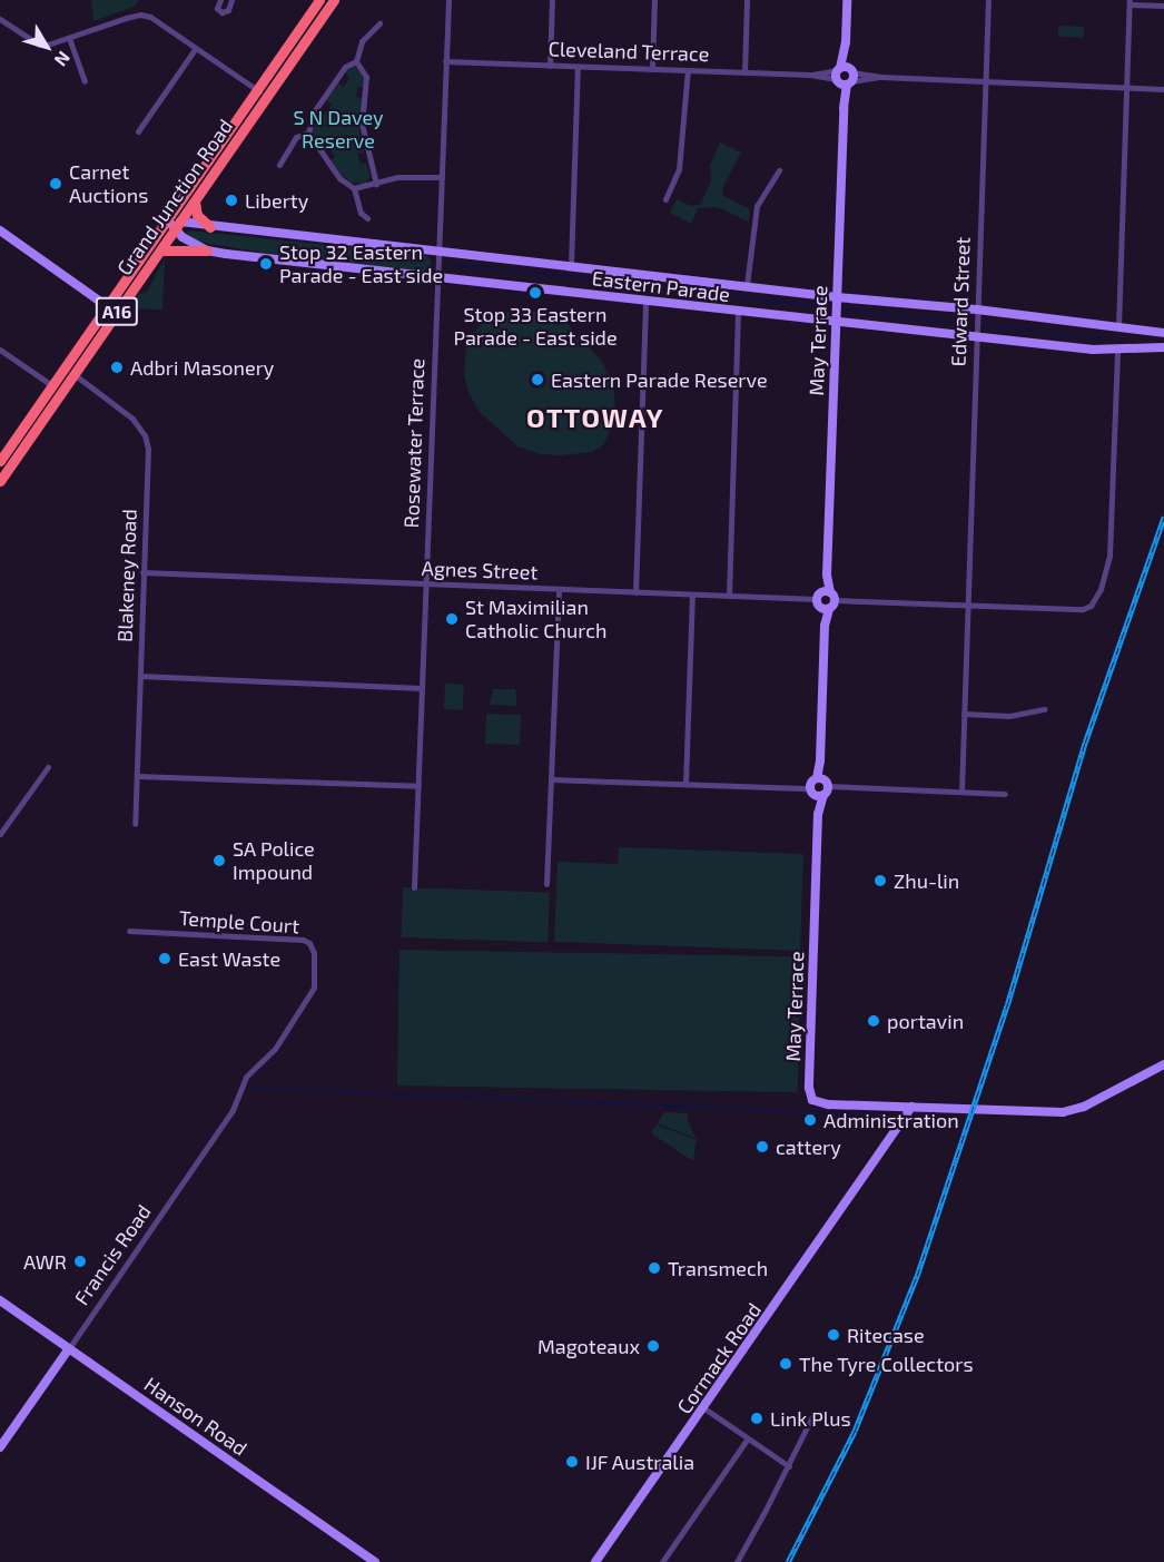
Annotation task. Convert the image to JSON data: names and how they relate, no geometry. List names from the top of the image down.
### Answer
{
  "streets": {
    "highway": ["Grand Junction Road", "A16"],
    "main road": [
      "Eastern Parade",
      "May Terrace",
      "Francis Road",
      "Cormack Road",
      "Hanson Road"
    ],
    "street": [
      "Cleveland Terrace",
      "Edward Street",
      "Rosewater Terrace",
      "Agnes Street",
      "Blakeney Road",
      "Temple Court"
    ]
  },
  "crossings": [
    ["Cleveland Terrace", "Edward Street"],
    ["Cleveland Terrace", "May Terrace"],
    ["Cleveland Terrace", "Rosewater Terrace"],
    ["Grand Junction Road", "Eastern Parade"],
    ["Grand Junction Road", "Blakeney Road"],
    ["Eastern Parade", "Edward Street"],
    ["Eastern Parade", "May Terrace"],
    ["Eastern Parade", "Rosewater Terrace"],
    ["May Terrace", "Agnes Street"],
    ["May Terrace", "Cormack Road"],
    ["Rosewater Terrace", "Agnes Street"],
    ["Agnes Street", "Blakeney Road"],
    ["Temple Court", "Francis Road"],
    ["Francis Road", "Hanson Road"]
  ],
  "districts": ["OTTOWAY"],
  "parks": ["S N Davey Reserve"],
  "places": [
    "Carnet Auctions",
    "Liberty",
    "Stop 32 Eastern Parade - East side",
    "Stop 33 Eastern Parade - East side",
    "Adbri Masonery",
    "Eastern Parade Reserve",
    "St Maximilian Catholic Church",
    "SA Police Impound",
    "Zhu-lin",
    "East Waste",
    "portavin",
    "Administration",
    "cattery",
    "AWR",
    "Transmech",
    "Ritecase",
    "Magoteaux",
    "The Tyre Collectors",
    "Link Plus",
    "IJF Australia"
  ],
  "north": "bottom right"
}
